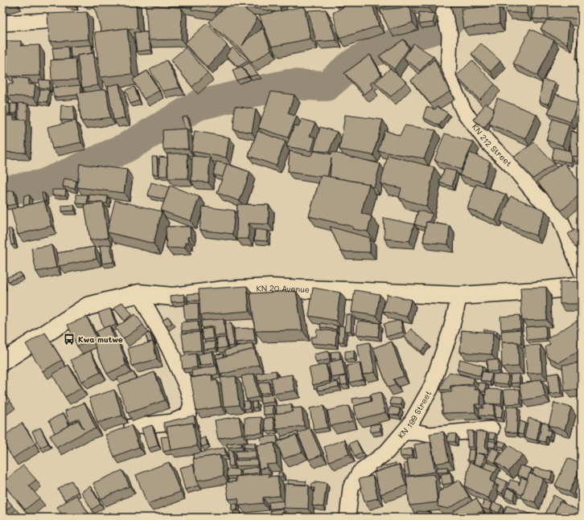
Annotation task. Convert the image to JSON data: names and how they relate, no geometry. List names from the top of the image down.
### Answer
{
  "streets": {
    "main road": ["KN 20 Avenue"],
    "street": ["KN 212 Street", "KN 199 Street"]
  },
  "crossings": [
    ["KN 20 Avenue", "KN 199 Street"]
  ],
  "places": {
    "bus stop": ["Kwa mutwe"]
  }
}
